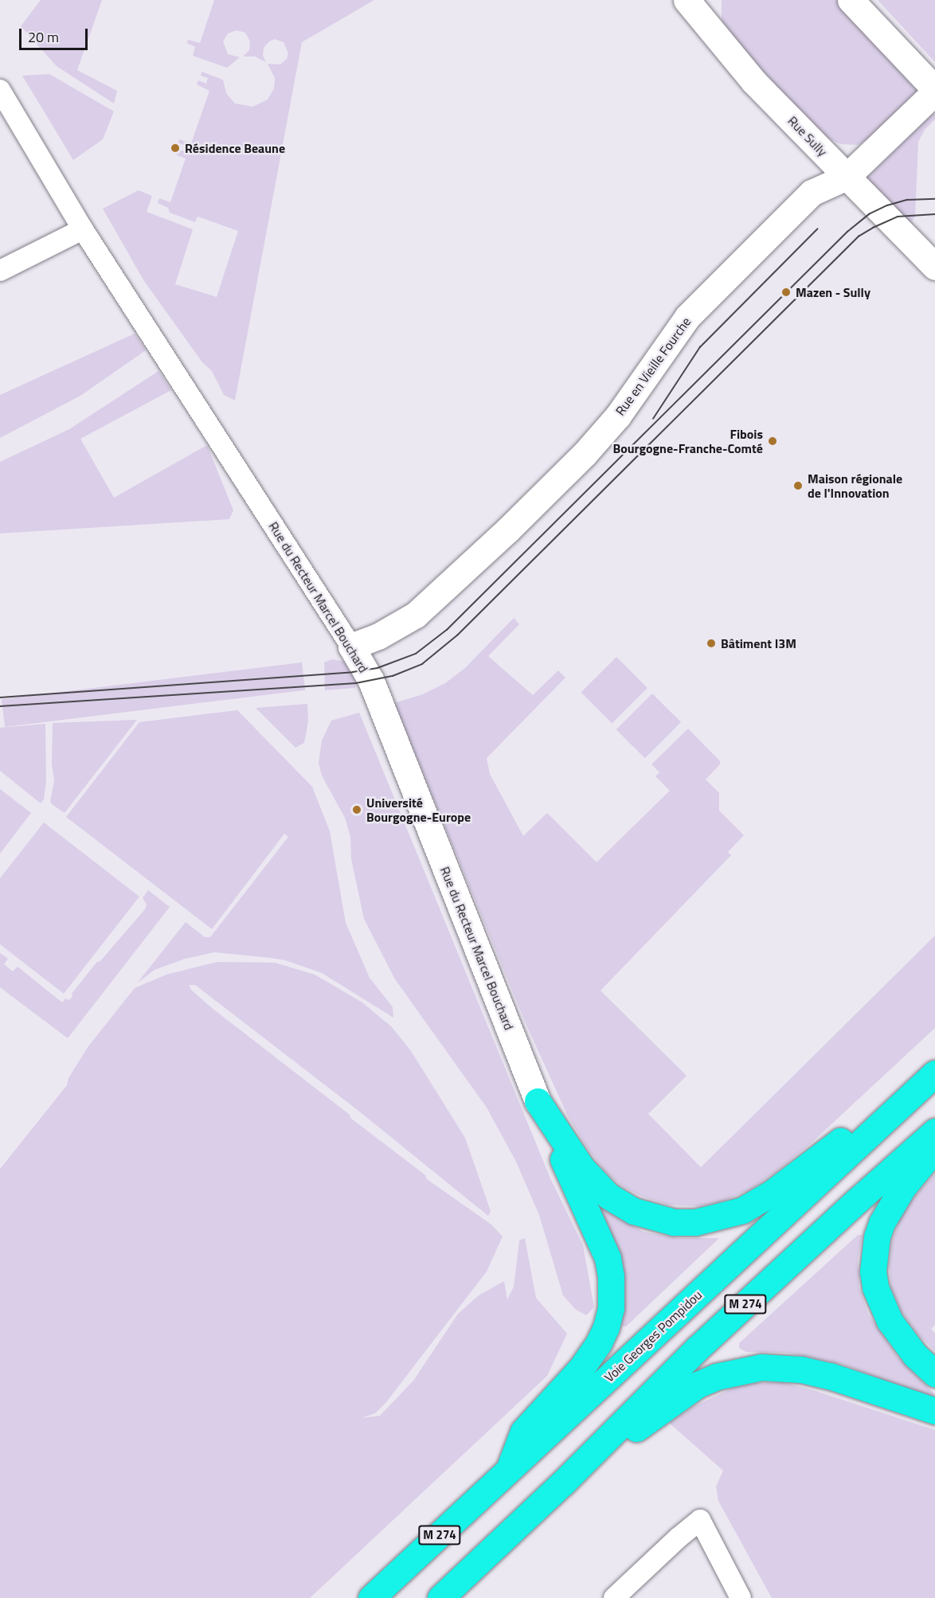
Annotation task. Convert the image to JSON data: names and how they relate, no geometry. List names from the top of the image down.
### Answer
{
  "streets": {
    "highway": ["M 274", "Voie Georges Pompidou"],
    "main road": ["Rue Sully", "Rue en Vieille Fourche", "Rue du Recteur Marcel Bouchard"]
  },
  "crossings": [
    ["Rue Sully", "Rue en Vieille Fourche"],
    ["Rue en Vieille Fourche", "Rue du Recteur Marcel Bouchard"]
  ],
  "places": [
    "Résidence Beaune",
    "Mazen - Sully",
    "Fibois Bourgogne-Franche-Comté",
    "Maison régionale de l'Innovation",
    "Bâtiment I3M",
    "Université Bourgogne-Europe"
  ],
  "scale_bar": "20 m"
}
